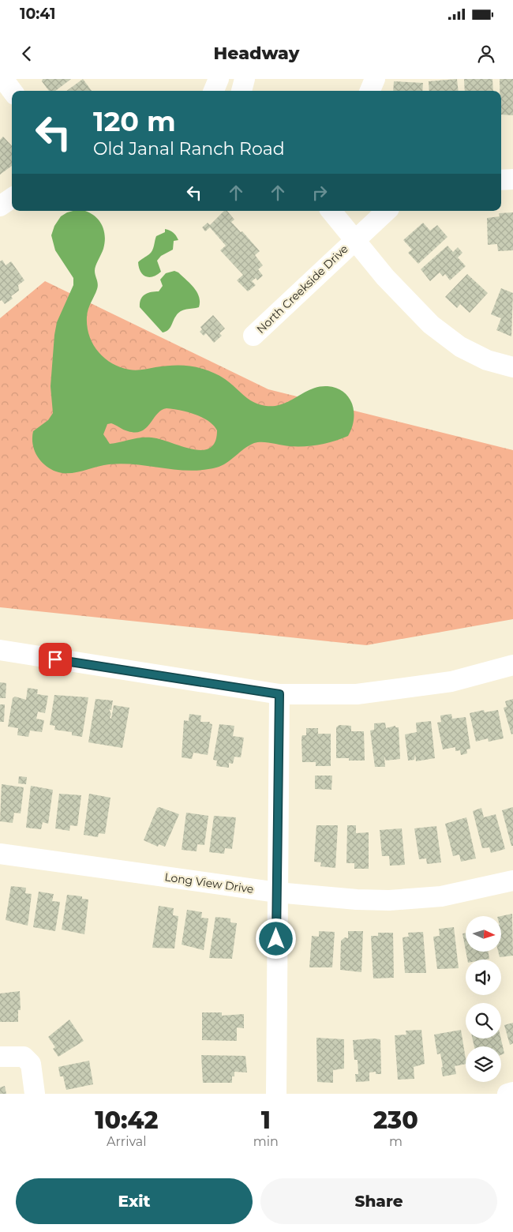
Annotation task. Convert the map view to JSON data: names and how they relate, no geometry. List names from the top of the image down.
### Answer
{
  "streets": {
    "street": ["North Creekside Drive", "Long View Drive"]
  },
  "north": "right",
  "page": {
    "status": "10:41",
    "header": "Headway",
    "turn": ["120 m", "Old Janal Ranch Road"],
    "eta": [
      "10:42",
      "Arrival",
      "1",
      "min",
      "230",
      "m"
    ],
    "buttons": ["Exit", "Share"]
  }
}
